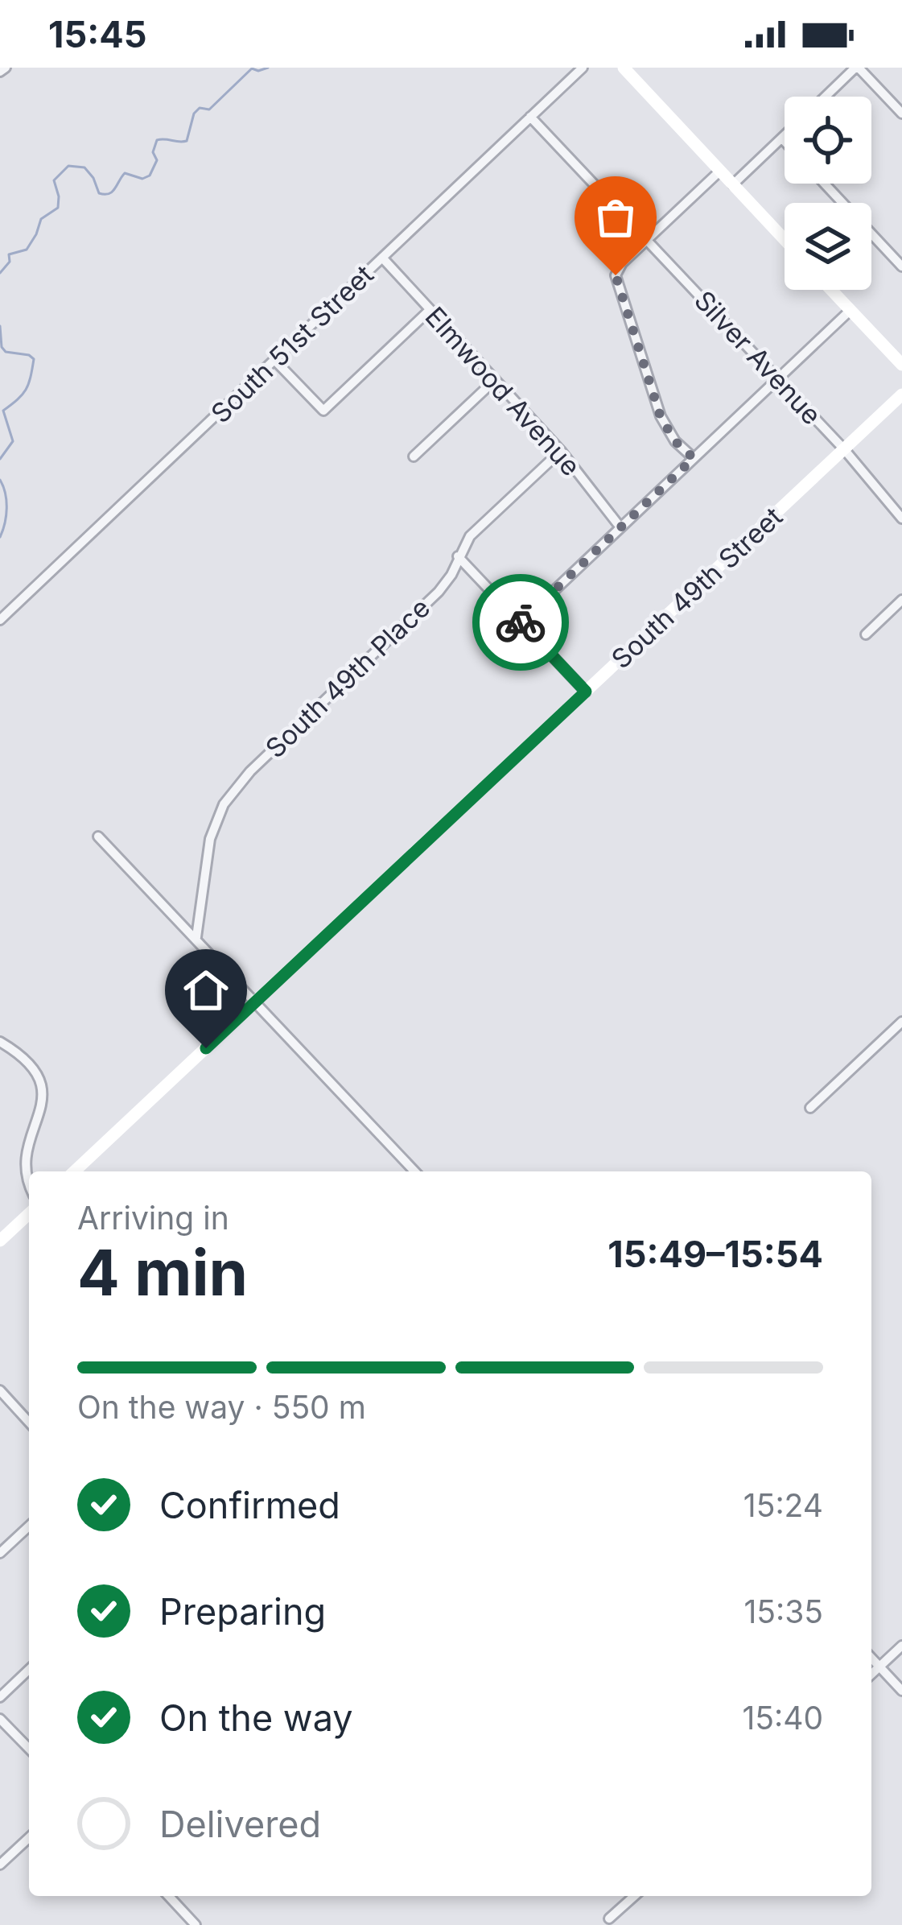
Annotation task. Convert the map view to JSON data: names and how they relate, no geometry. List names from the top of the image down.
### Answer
{
  "streets": {
    "street": [
      "South 51st Street",
      "Silver Avenue",
      "Elmwood Avenue",
      "South 49th Street",
      "South 49th Place"
    ]
  },
  "crossings": [
    ["South 51st Street", "Silver Avenue"],
    ["South 51st Street", "Elmwood Avenue"],
    ["Silver Avenue", "South 49th Street"],
    ["Elmwood Avenue", "South 49th Place"]
  ],
  "page": {
    "status": "15:45",
    "heading": ["4 min", "Arriving in", "15:49–15:54"],
    "bar": "On the way · 550 m",
    "list": [
      ["Confirmed", "15:24"],
      ["Preparing", "15:35"],
      ["On the way", "15:40"],
      "Delivered"
    ]
  }
}
